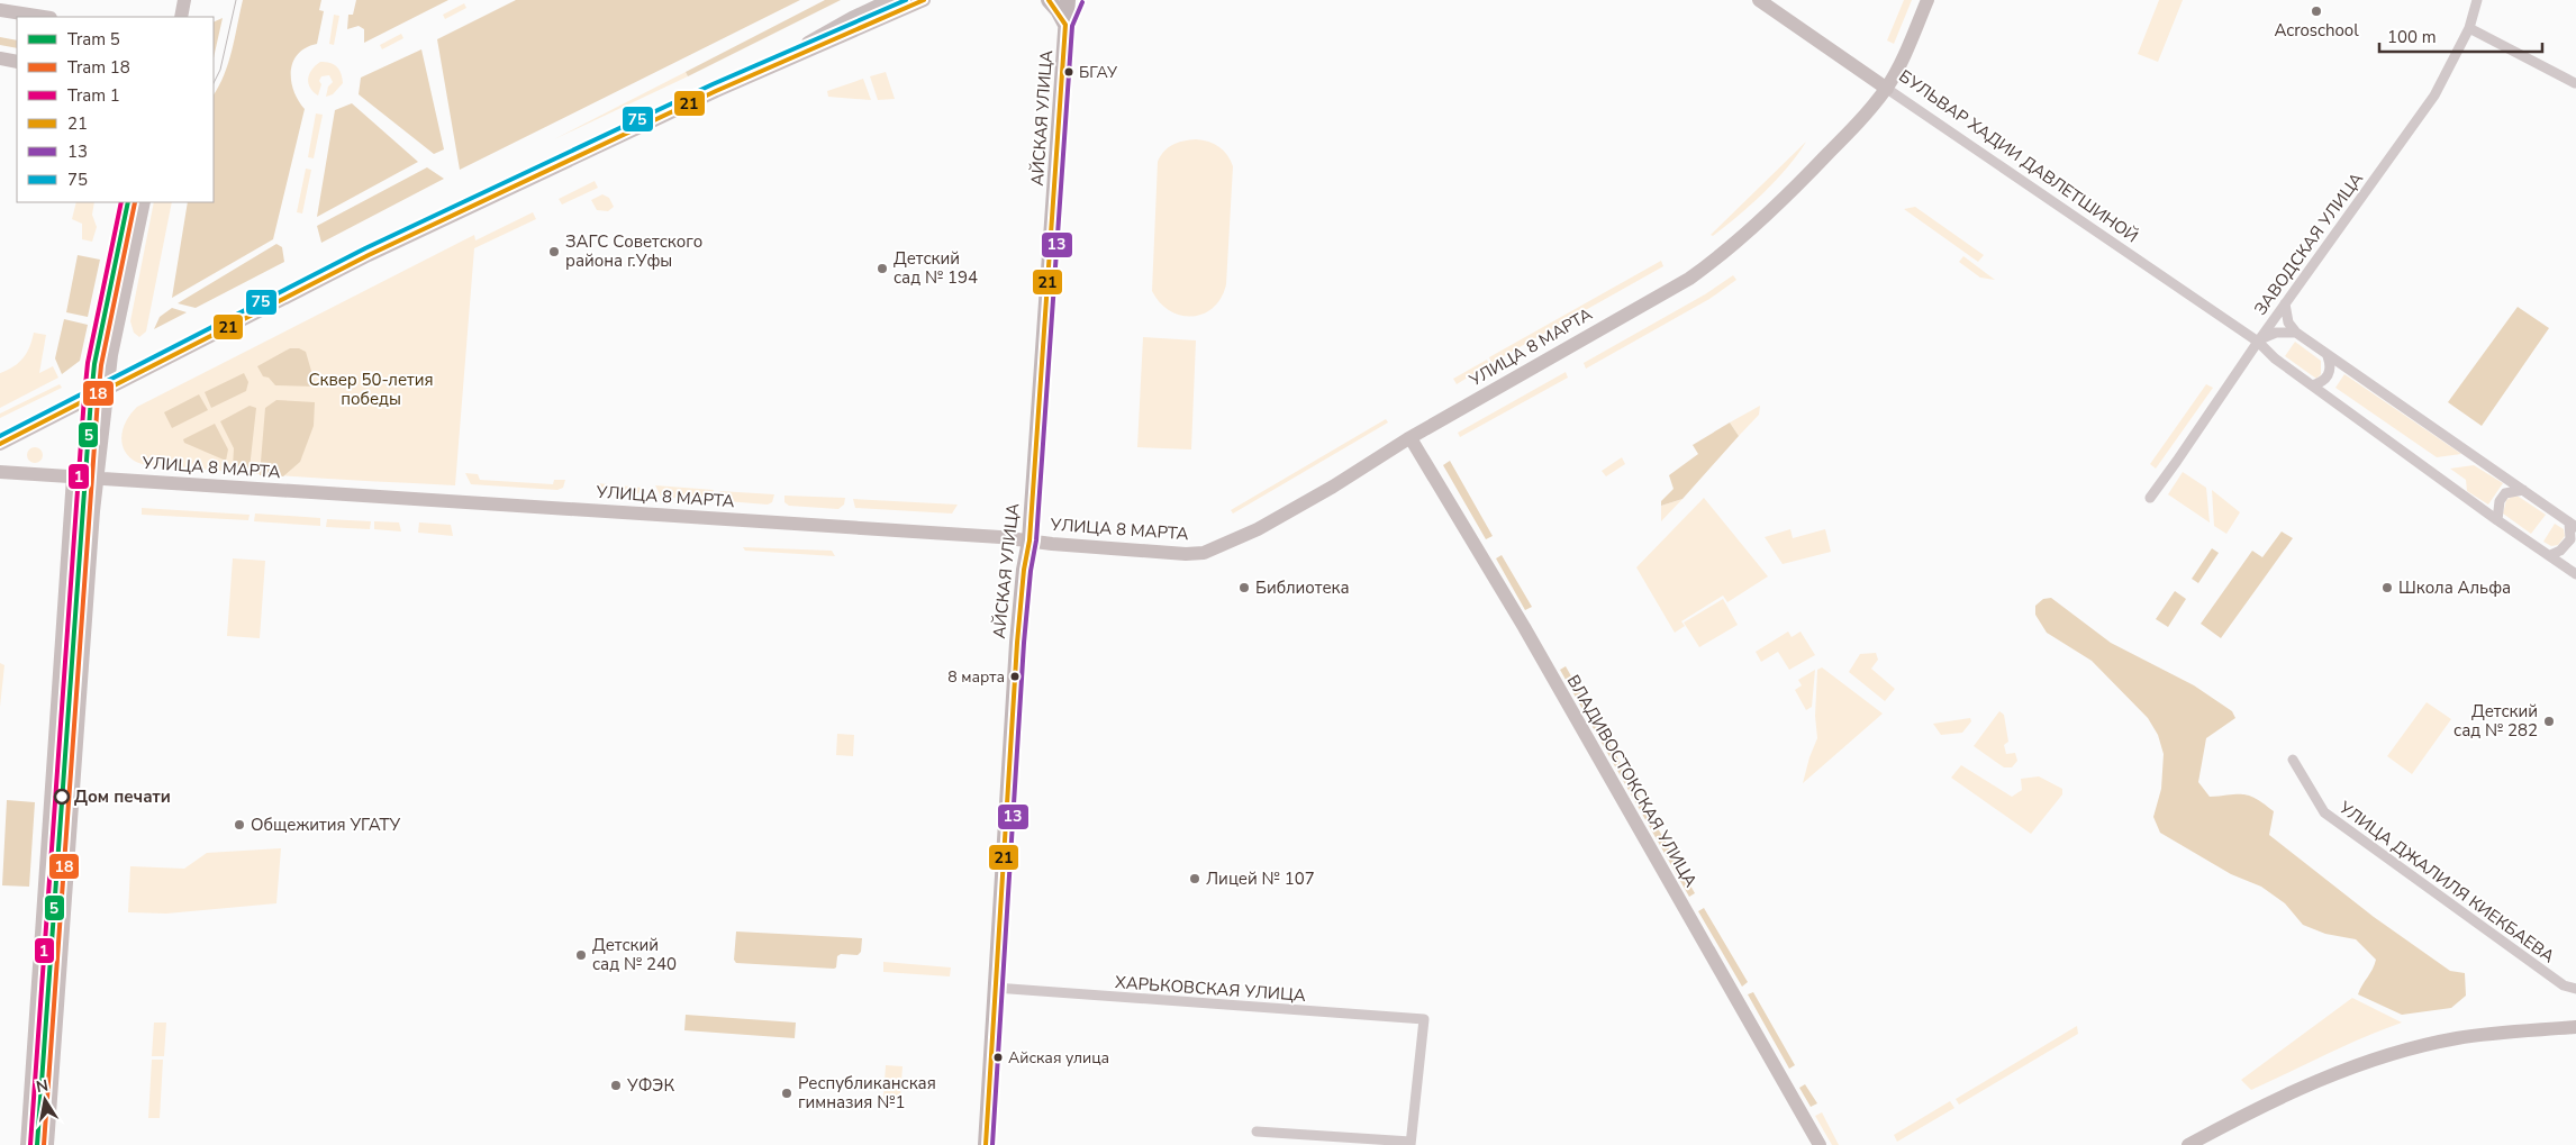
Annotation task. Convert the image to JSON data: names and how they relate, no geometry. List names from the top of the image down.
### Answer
{
  "streets": {
    "main road": [
      "АЙСКАЯ УЛИЦА",
      "БУЛЬВАР ХАДИИ ДАВЛЕТШИНОЙ",
      "УЛИЦА 8 МАРТА",
      "ВЛАДИВОСТОКСКАЯ УЛИЦА"
    ],
    "street": ["ЗАВОДСКАЯ УЛИЦА", "УЛИЦА ДЖАЛИЛЯ КИЕКБАЕВА", "ХАРЬКОВСКАЯ УЛИЦА"]
  },
  "crossings": [
    ["АЙСКАЯ УЛИЦА", "УЛИЦА 8 МАРТА"],
    ["АЙСКАЯ УЛИЦА", "ХАРЬКОВСКАЯ УЛИЦА"],
    ["БУЛЬВАР ХАДИИ ДАВЛЕТШИНОЙ", "ЗАВОДСКАЯ УЛИЦА"],
    ["БУЛЬВАР ХАДИИ ДАВЛЕТШИНОЙ", "УЛИЦА 8 МАРТА"],
    ["УЛИЦА 8 МАРТА", "ВЛАДИВОСТОКСКАЯ УЛИЦА"]
  ],
  "parks": ["Сквер 50-летия победы"],
  "places": [
    "Acroschool",
    "БГАУ",
    "ЗАГС Советского района г.Уфы",
    "Детский сад № 194",
    "Библиотека",
    "Школа Альфа",
    "8 марта",
    "Детский сад № 282",
    "Дом печати",
    "Общежития УГАТУ",
    "Лицей № 107",
    "Детский сад № 240",
    "Айская улица",
    "УФЭК",
    "Республиканская гимназия №1"
  ],
  "lines": [
    "transit line 21",
    "transit line 75",
    "transit line 13",
    "tram line 5",
    "tram line 18",
    "tram line 1"
  ],
  "legend": [
    "Tram 5",
    "Tram 18",
    "Tram 1",
    "21",
    "13",
    "75"
  ],
  "scale_bar": "100 m",
  "north": "top"
}
